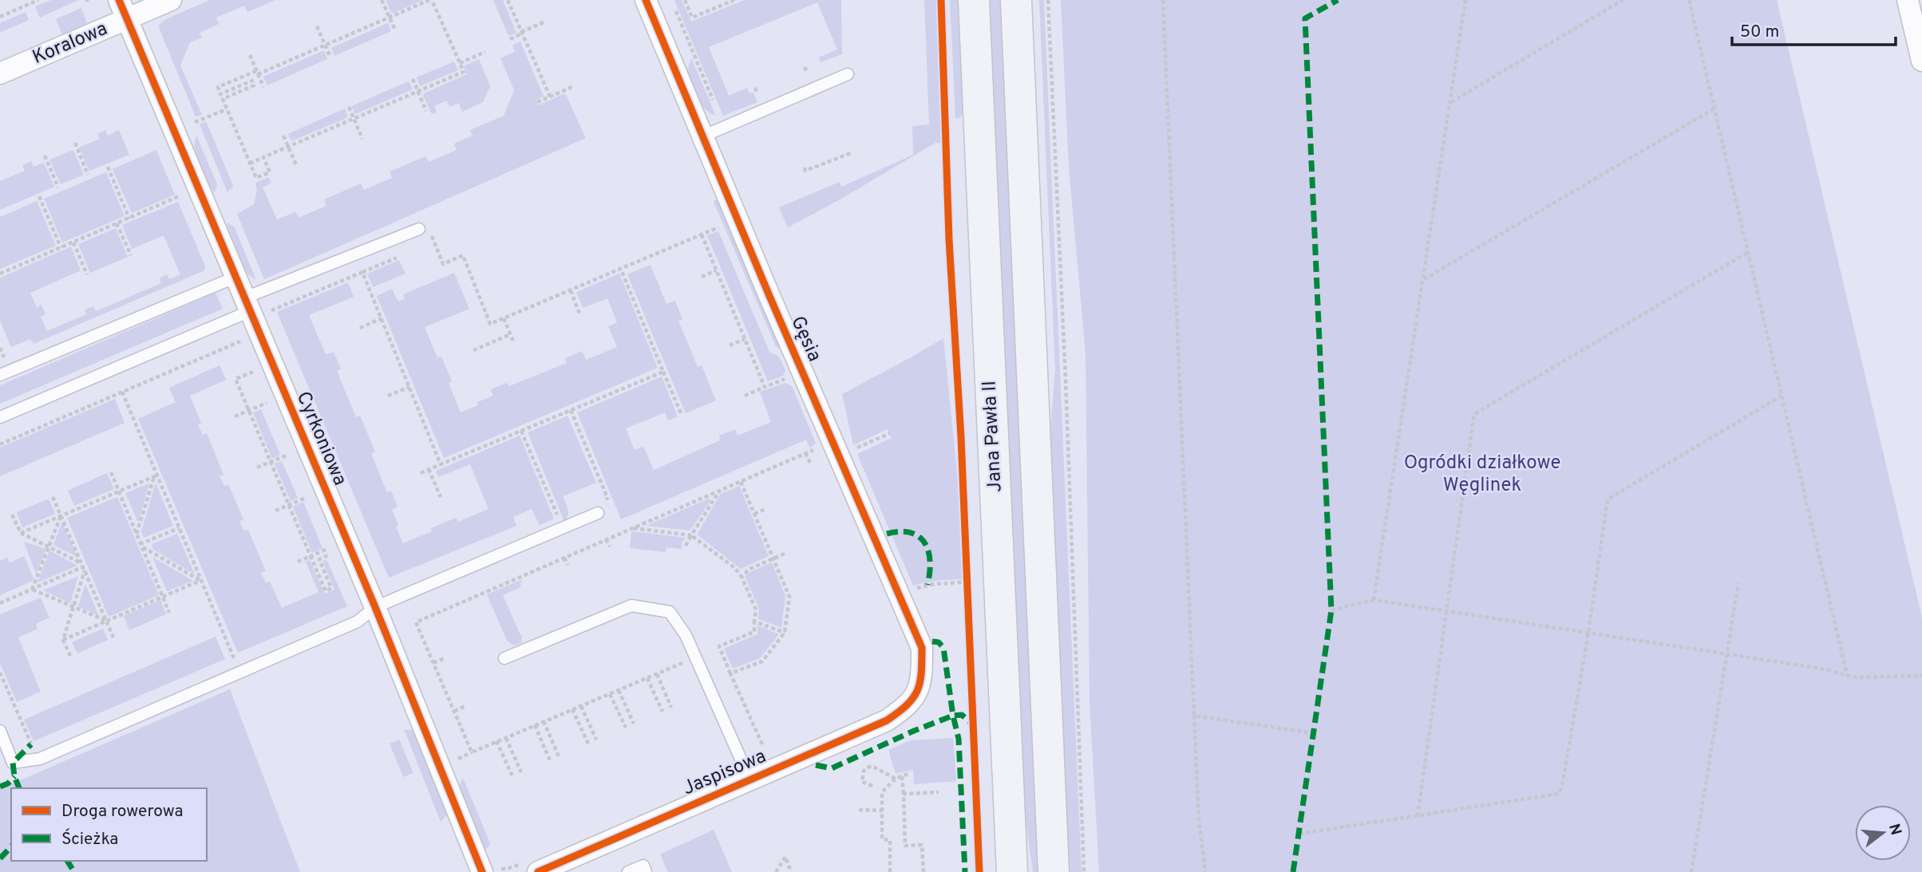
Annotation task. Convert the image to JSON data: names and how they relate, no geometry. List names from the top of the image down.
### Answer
{
  "streets": {
    "main road": ["Jana Pawła II"],
    "street": [
      "Koralowa",
      "Gęsia",
      "Cyrkoniowa",
      "Jaspisowa"
    ]
  },
  "crossings": [
    ["Koralowa", "Cyrkoniowa"],
    ["Gęsia", "Jaspisowa"]
  ],
  "parks": ["Ogródki działkowe Węglinek"],
  "legend": ["Droga rowerowa", "Ścieżka"],
  "scale_bar": "50 m",
  "north": "right"
}
